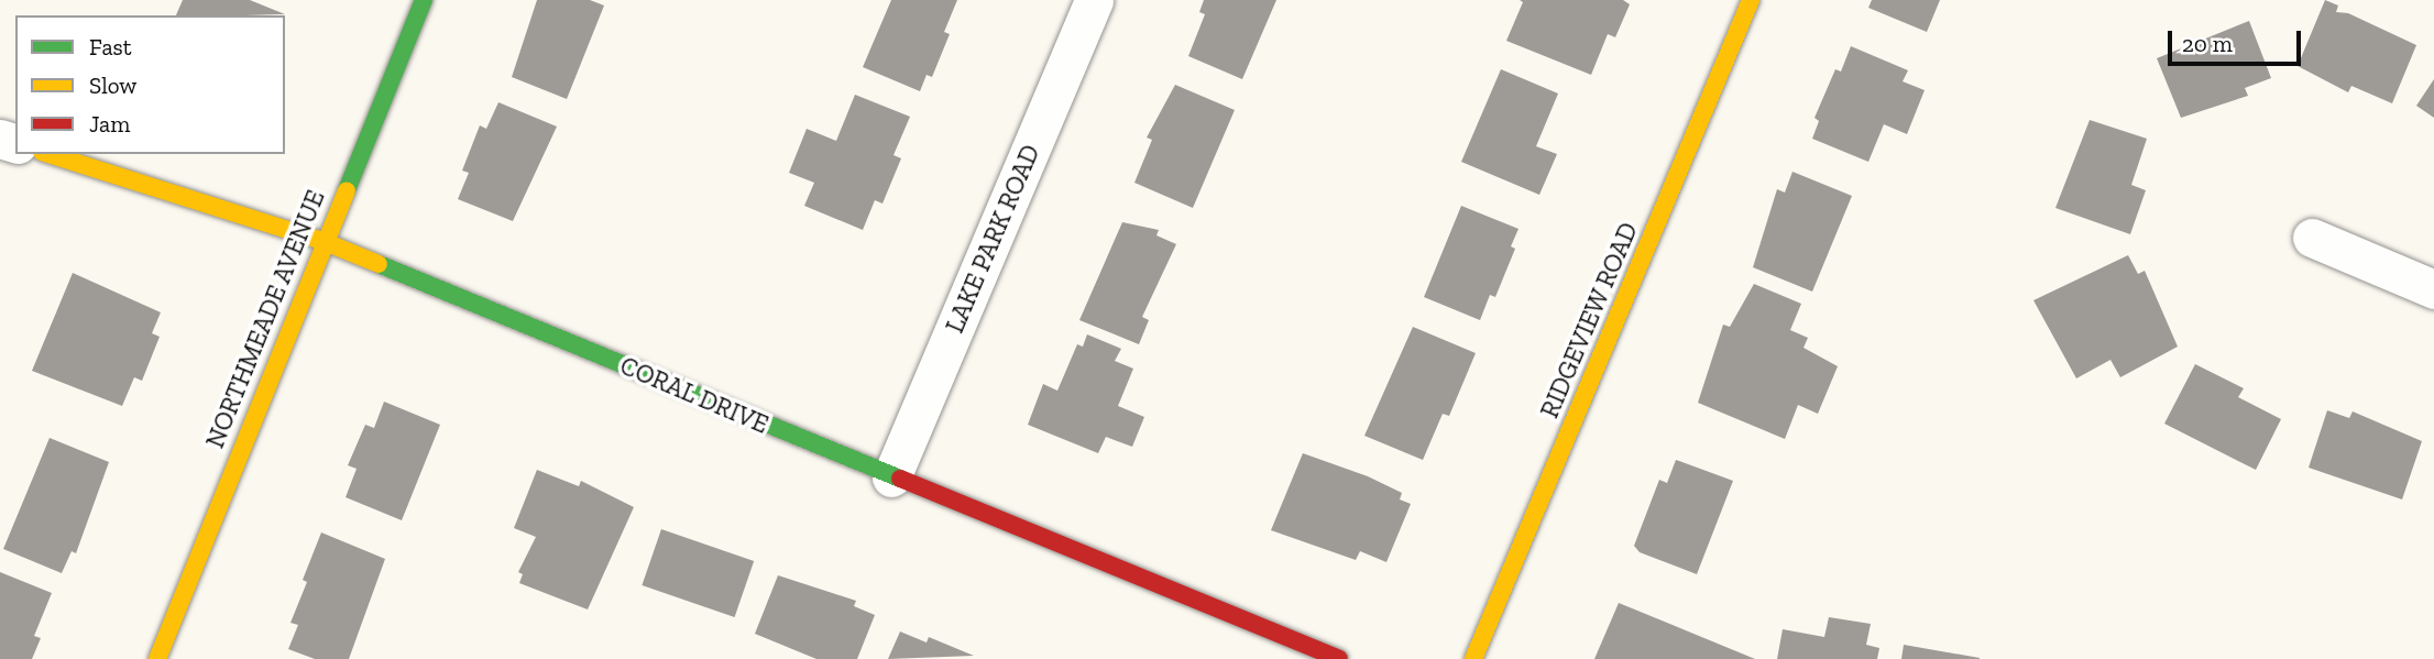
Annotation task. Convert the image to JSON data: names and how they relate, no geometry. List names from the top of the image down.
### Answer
{
  "streets": {
    "street": [
      "LAKE PARK ROAD",
      "NORTHMEADE AVENUE",
      "RIDGEVIEW ROAD",
      "CORAL DRIVE"
    ]
  },
  "crossings": [
    ["LAKE PARK ROAD", "CORAL DRIVE"],
    ["NORTHMEADE AVENUE", "CORAL DRIVE"]
  ],
  "legend": ["Fast", "Slow", "Jam"],
  "scale_bar": "20 m"
}
